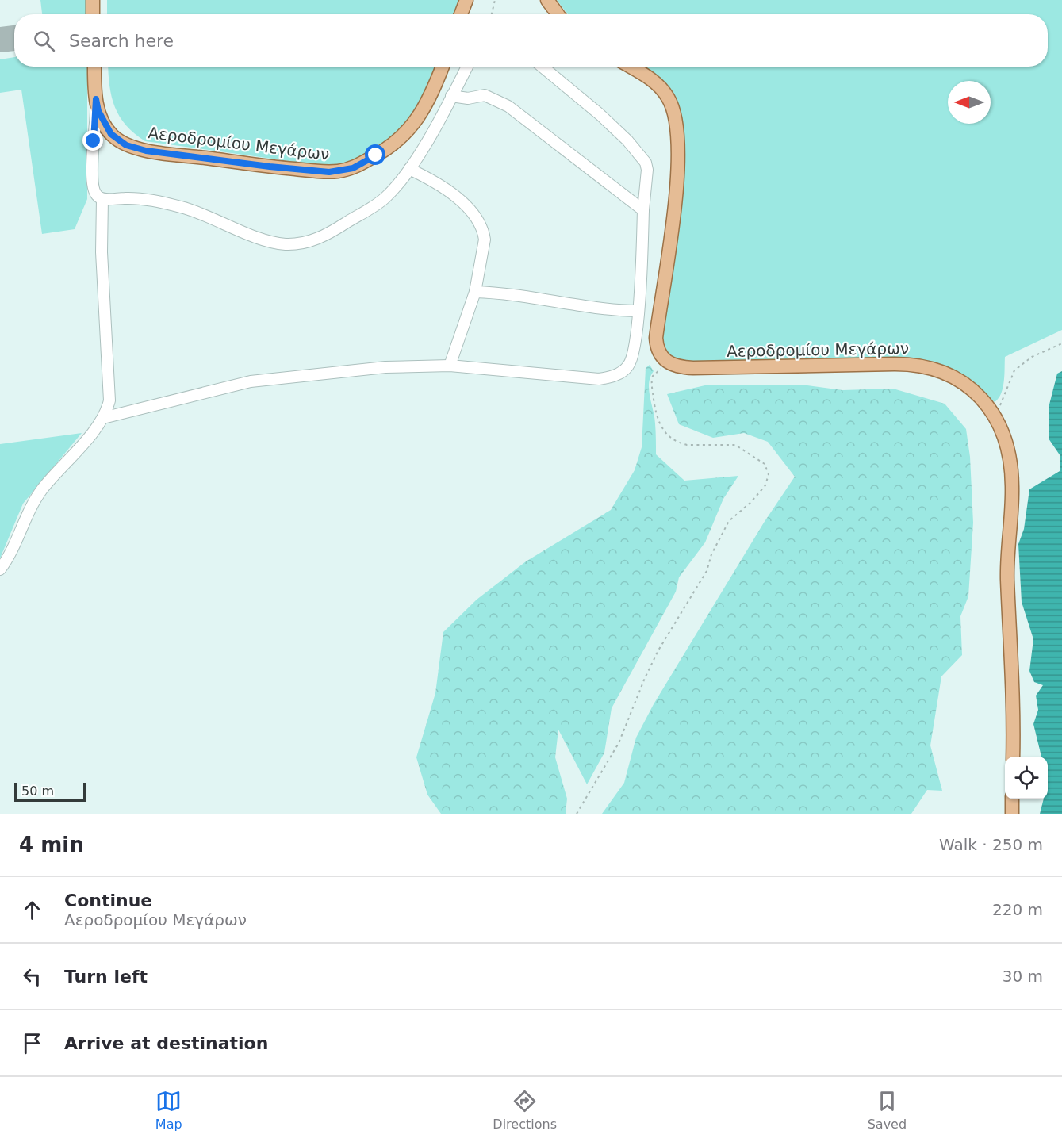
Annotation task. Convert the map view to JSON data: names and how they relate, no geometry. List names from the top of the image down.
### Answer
{
  "streets": {
    "main road": ["Αεροδρομίου Μεγάρων"]
  },
  "scale_bar": "50 m",
  "north": "left",
  "page": {
    "search": "Search here",
    "scale": "50 m",
    "heading": ["4 min", "Walk · 250 m"],
    "list": [
      ["Continue", "Αεροδρομίου Μεγάρων", "220 m"],
      ["Turn left", "30 m"],
      "Arrive at destination"
    ],
    "nav": ["Map", "Directions", "Saved"]
  }
}
